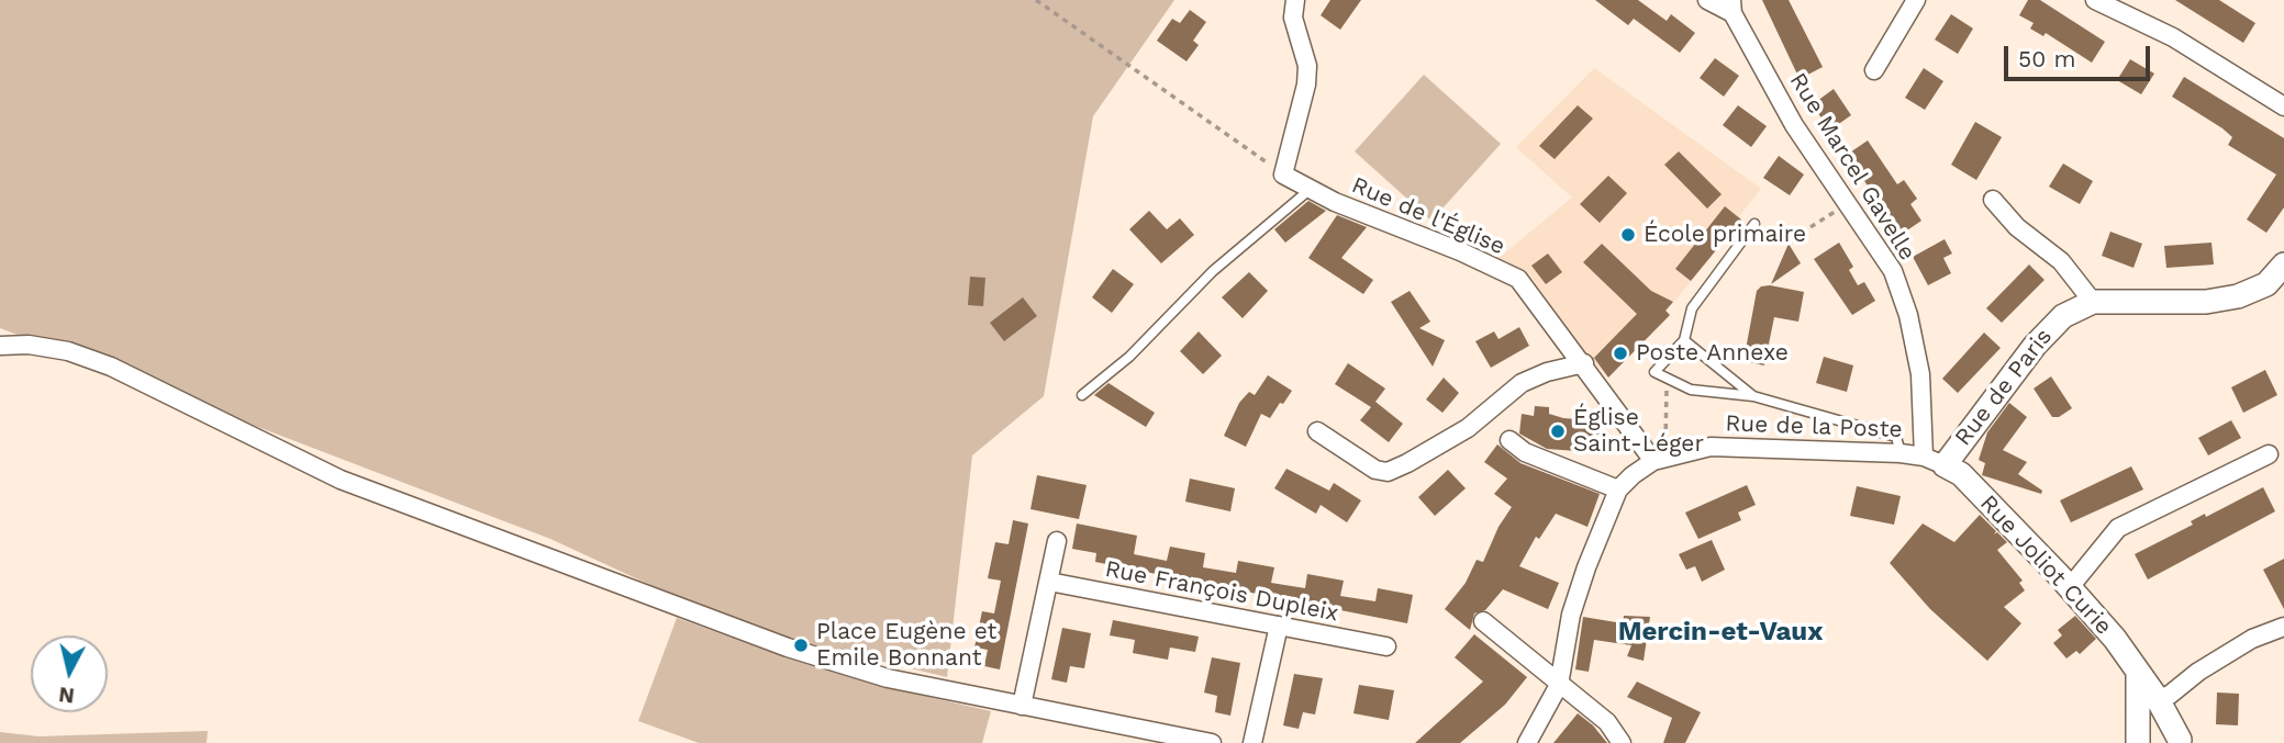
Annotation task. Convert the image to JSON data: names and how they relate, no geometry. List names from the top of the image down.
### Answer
{
  "streets": {
    "street": [
      "Rue Marcel Gavelle",
      "Rue de l'Église",
      "Rue de Paris",
      "Rue de la Poste",
      "Rue Joliot Curie",
      "Rue François Dupleix"
    ]
  },
  "crossings": [
    ["Rue Marcel Gavelle", "Rue de Paris"],
    ["Rue Marcel Gavelle", "Rue de la Poste"],
    ["Rue Marcel Gavelle", "Rue Joliot Curie"],
    ["Rue de l'Église", "Rue de la Poste"],
    ["Rue de Paris", "Rue de la Poste"],
    ["Rue de Paris", "Rue Joliot Curie"],
    ["Rue de la Poste", "Rue Joliot Curie"]
  ],
  "districts": ["Mercin-et-Vaux"],
  "places": [
    "École primaire",
    "Poste Annexe",
    "Église Saint-Léger",
    "Place Eugène et Emile Bonnant"
  ],
  "scale_bar": "50 m",
  "north": "bottom"
}
